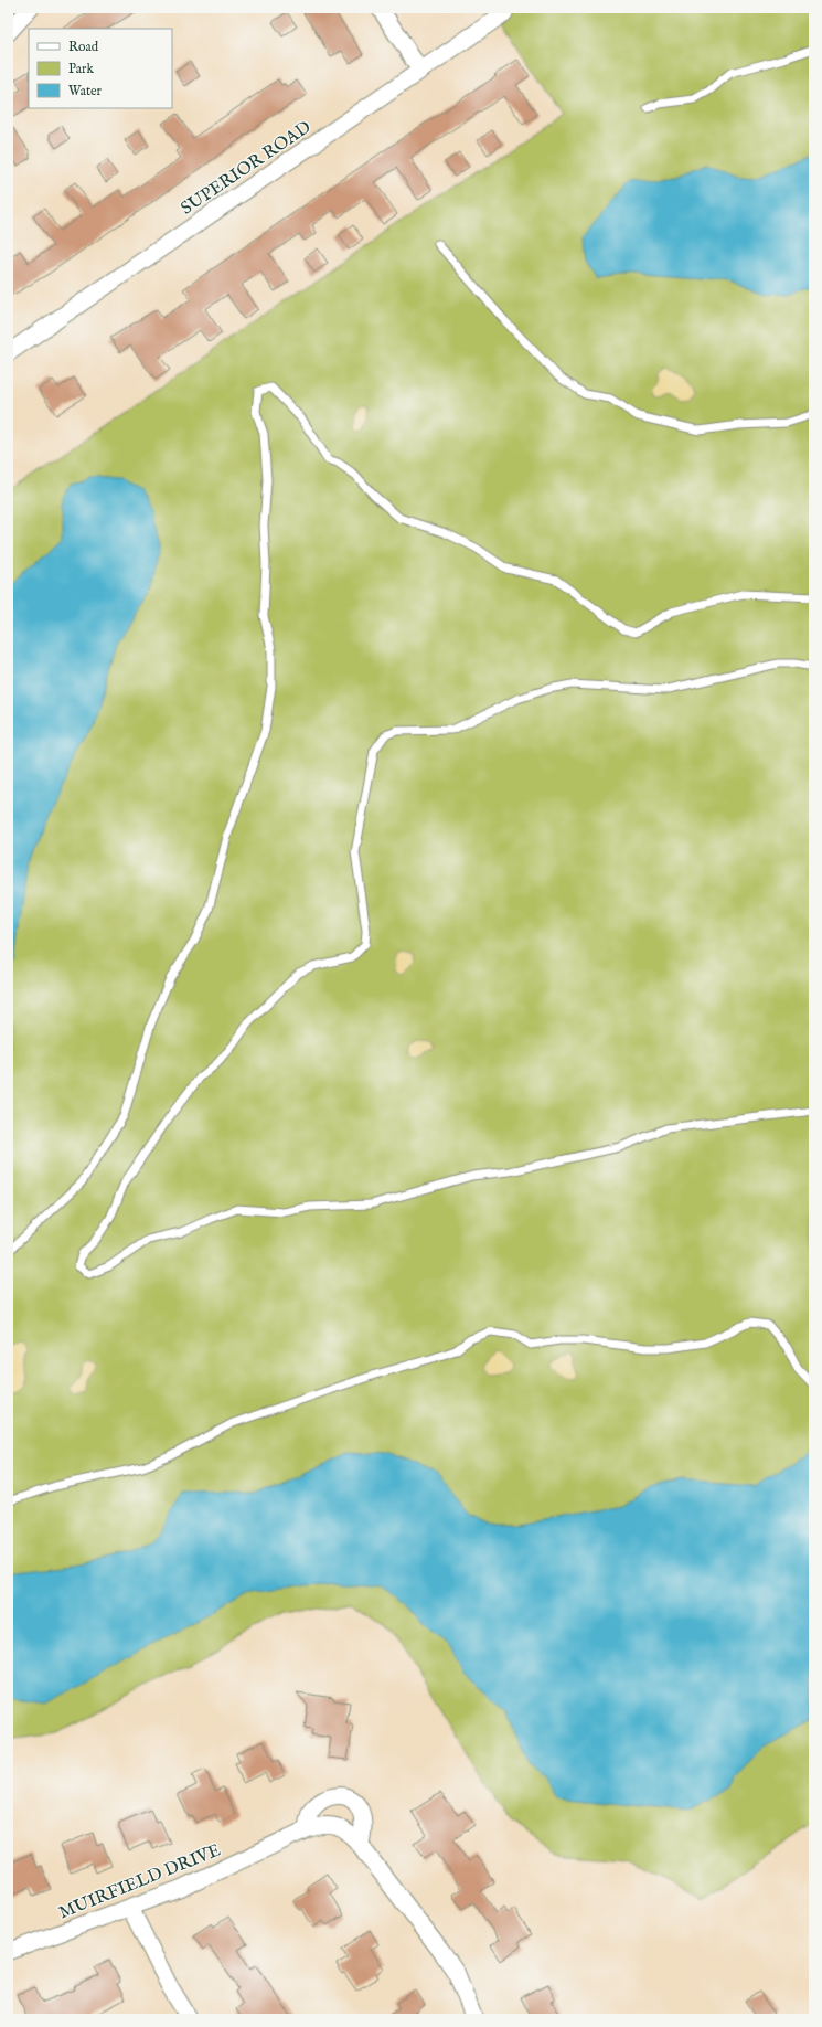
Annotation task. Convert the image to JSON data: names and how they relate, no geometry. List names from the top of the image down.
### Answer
{
  "streets": {
    "street": ["SUPERIOR ROAD", "MUIRFIELD DRIVE"]
  },
  "legend": ["Road", "Park", "Water"]
}
